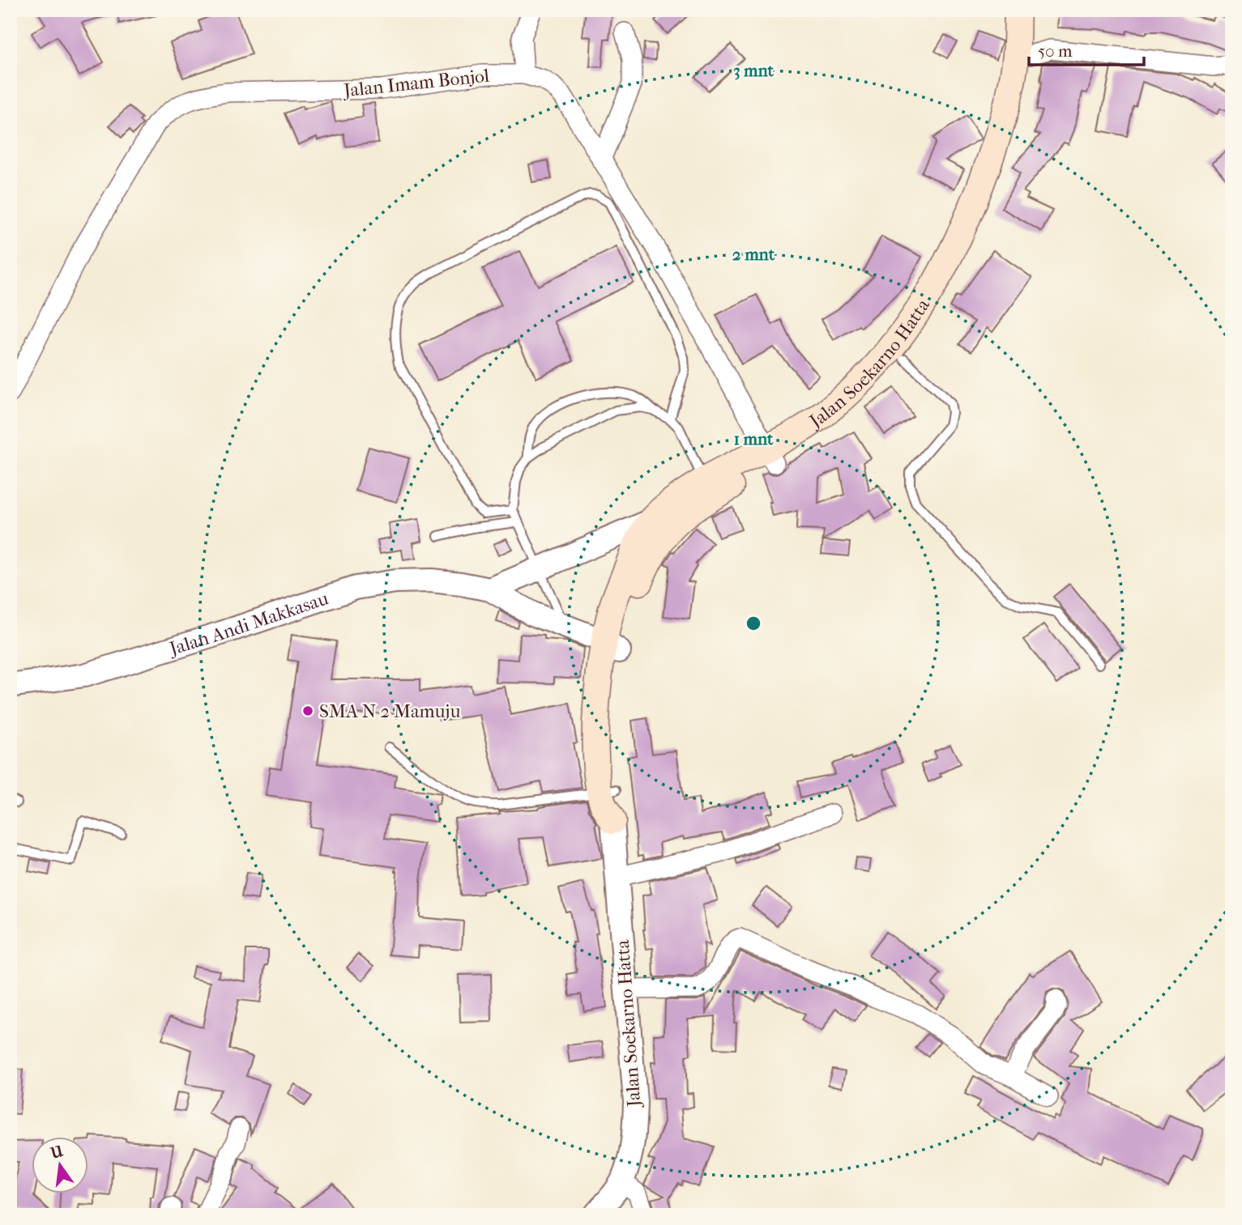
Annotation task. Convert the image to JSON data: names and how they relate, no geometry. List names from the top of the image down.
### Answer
{
  "streets": {
    "main road": ["Jalan Soekarno Hatta"],
    "street": ["Jalan Imam Bonjol", "Jalan Andi Makkasau"]
  },
  "crossings": [
    ["Jalan Imam Bonjol", "Jalan Soekarno Hatta"]
  ],
  "places": ["SMA N 2 Mamuju"],
  "scale_bar": "50 m",
  "north": "top",
  "rings": ["3 mnt", "2 mnt", "1 mnt"]
}
